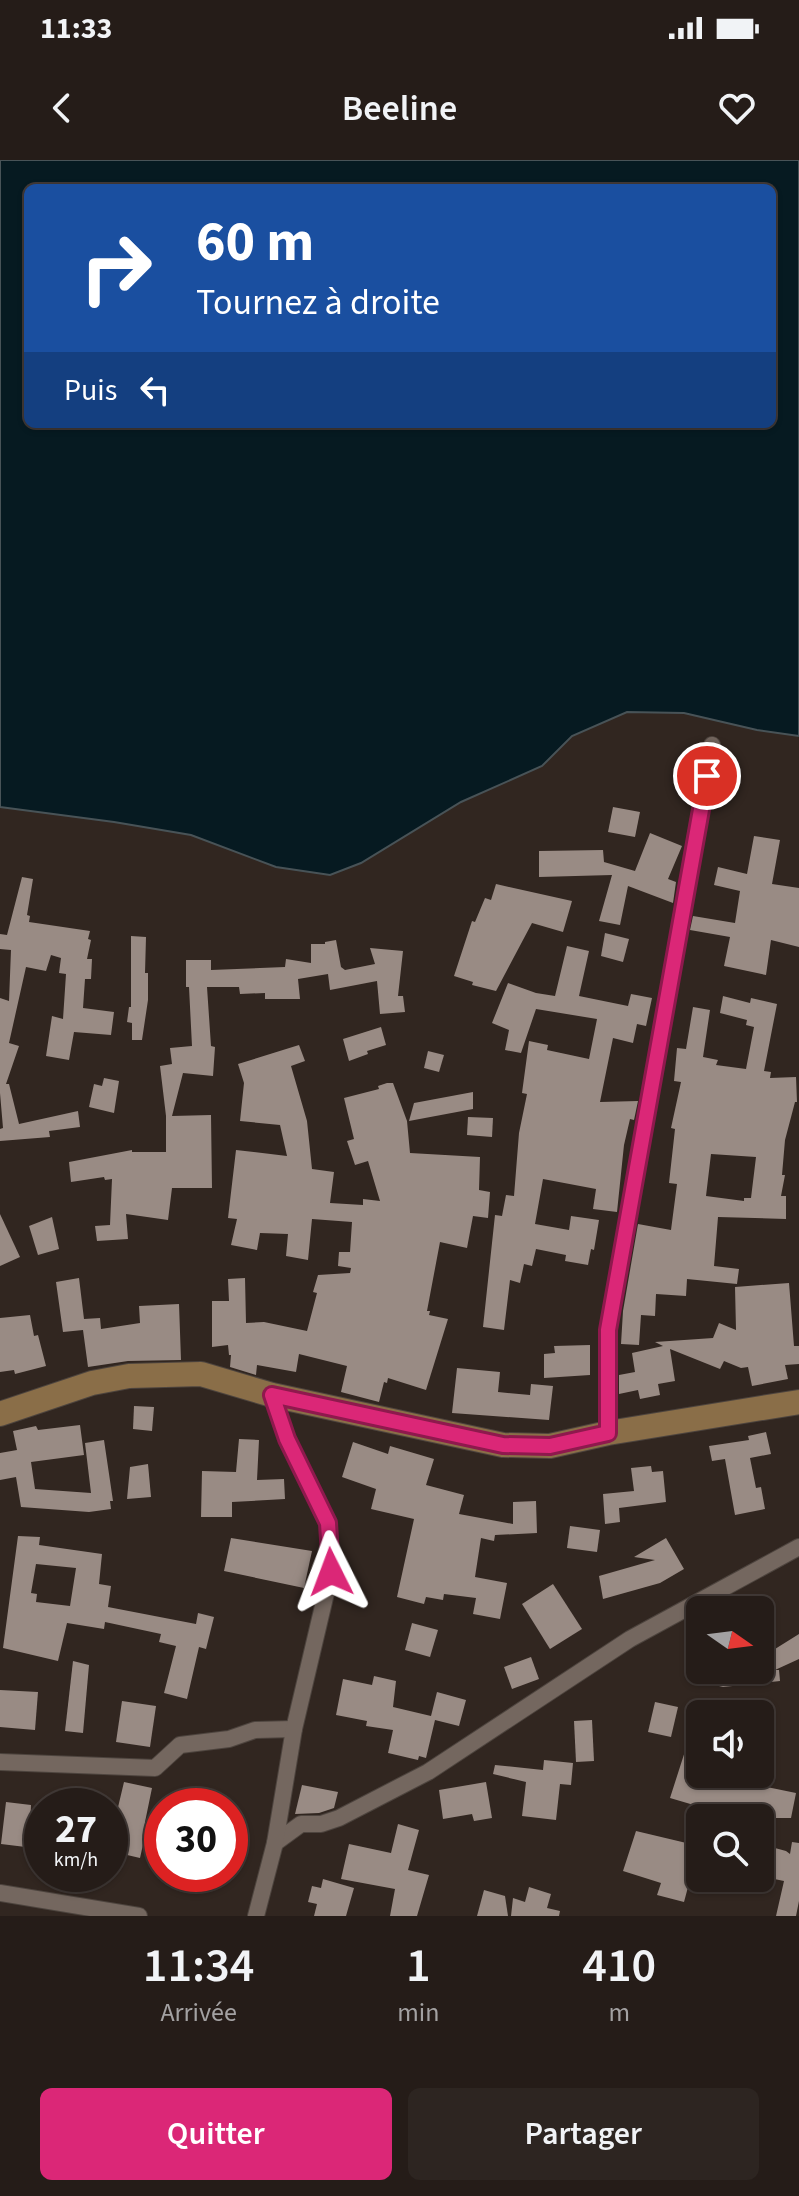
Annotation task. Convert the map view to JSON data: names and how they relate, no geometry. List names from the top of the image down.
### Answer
{
  "north": "right",
  "page": {
    "status": "11:33",
    "header": "Beeline",
    "turn": ["60 m", "Tournez à droite"],
    "then": "Puis",
    "speed": "27 km/h",
    "limit": "30",
    "eta": [
      "11:34",
      "Arrivée",
      "1",
      "min",
      "410",
      "m"
    ],
    "buttons": ["Quitter", "Partager"]
  }
}
